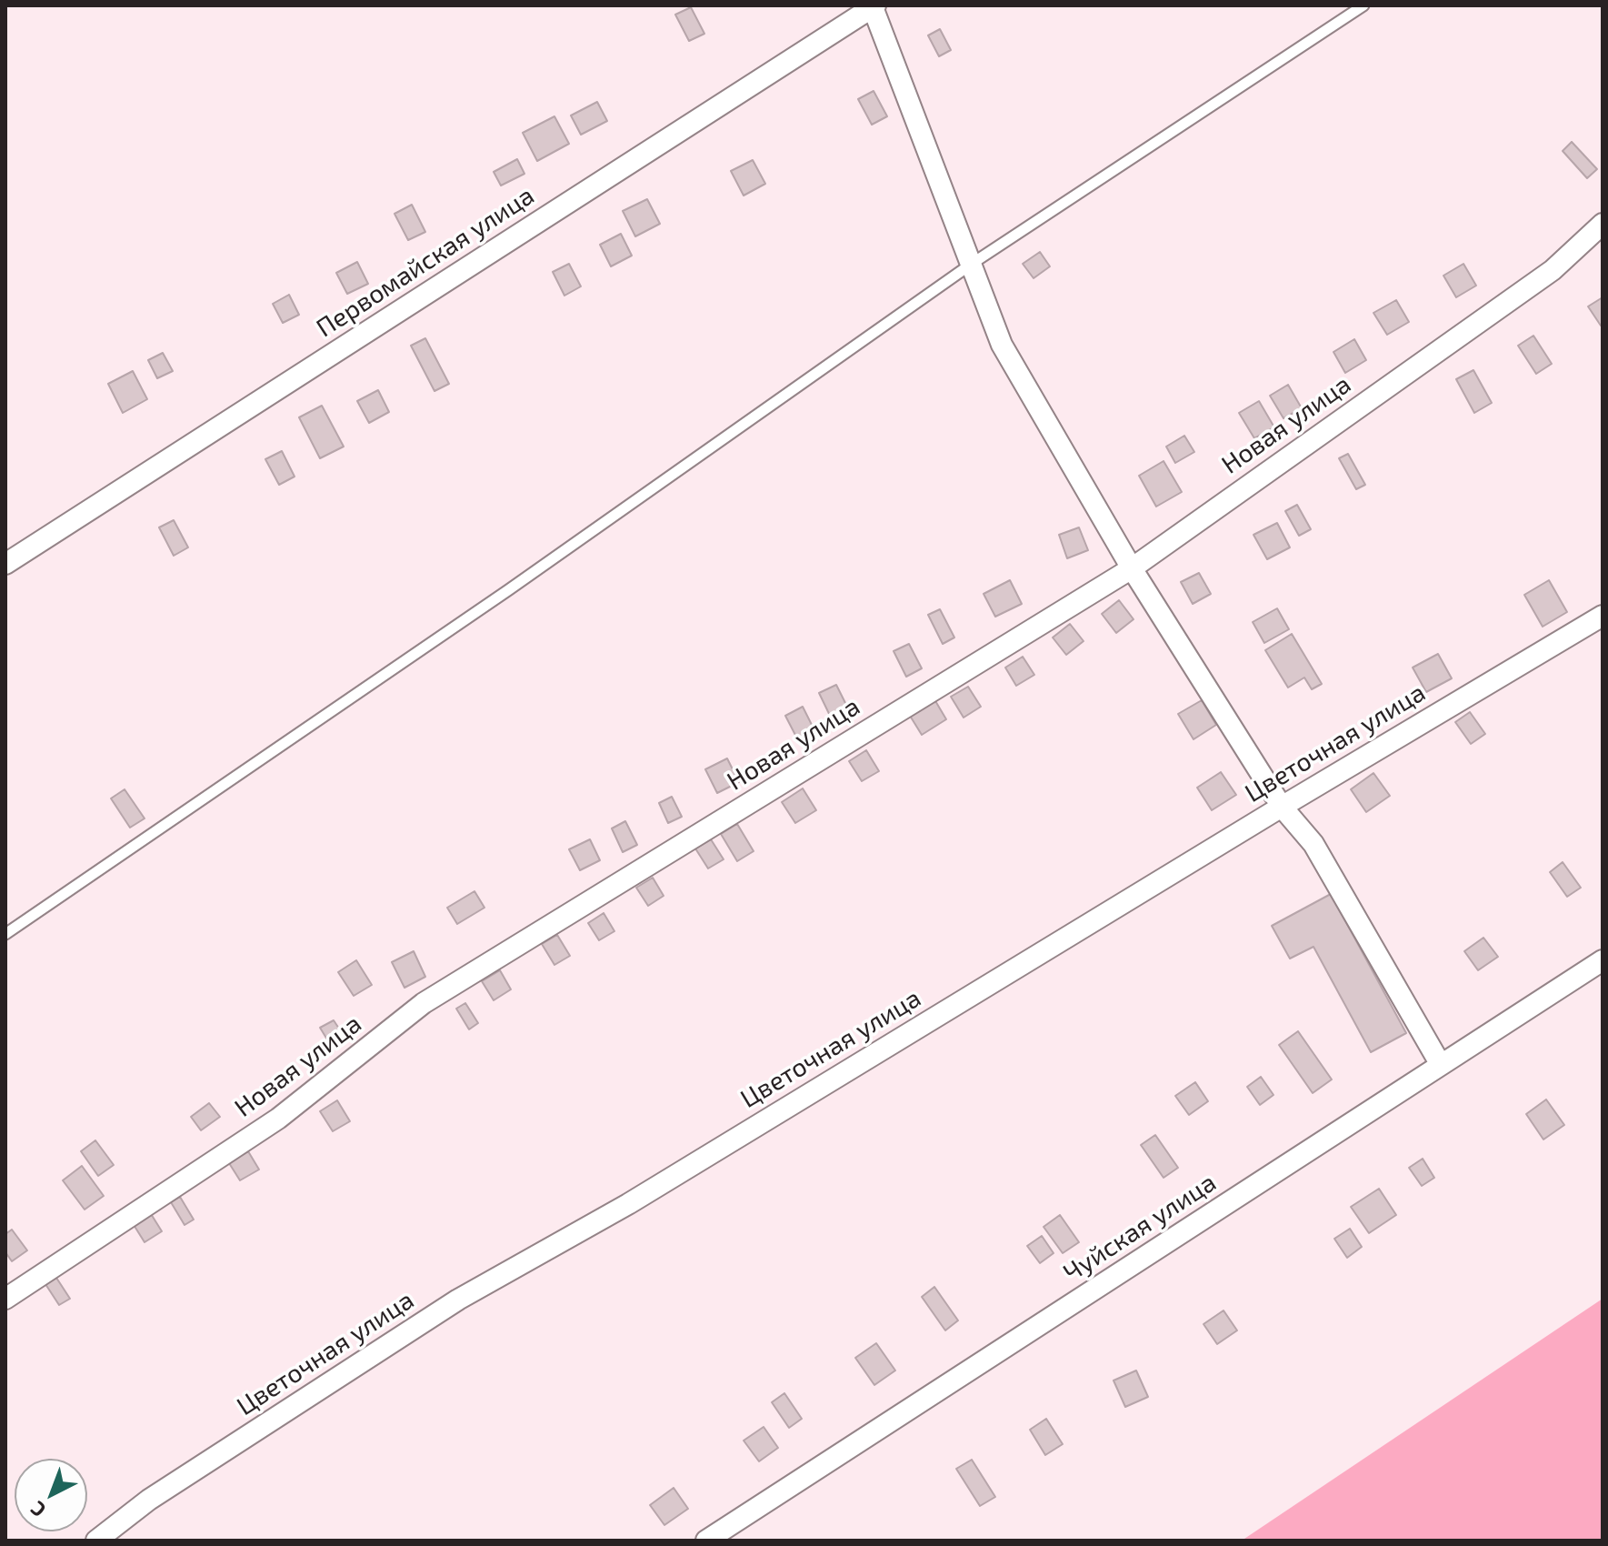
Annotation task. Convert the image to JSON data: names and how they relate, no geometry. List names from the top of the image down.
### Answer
{
  "streets": {
    "street": [
      "Первомайская улица",
      "Новая улица",
      "Цветочная улица",
      "Чуйская улица"
    ]
  },
  "north": "bottom left"
}
